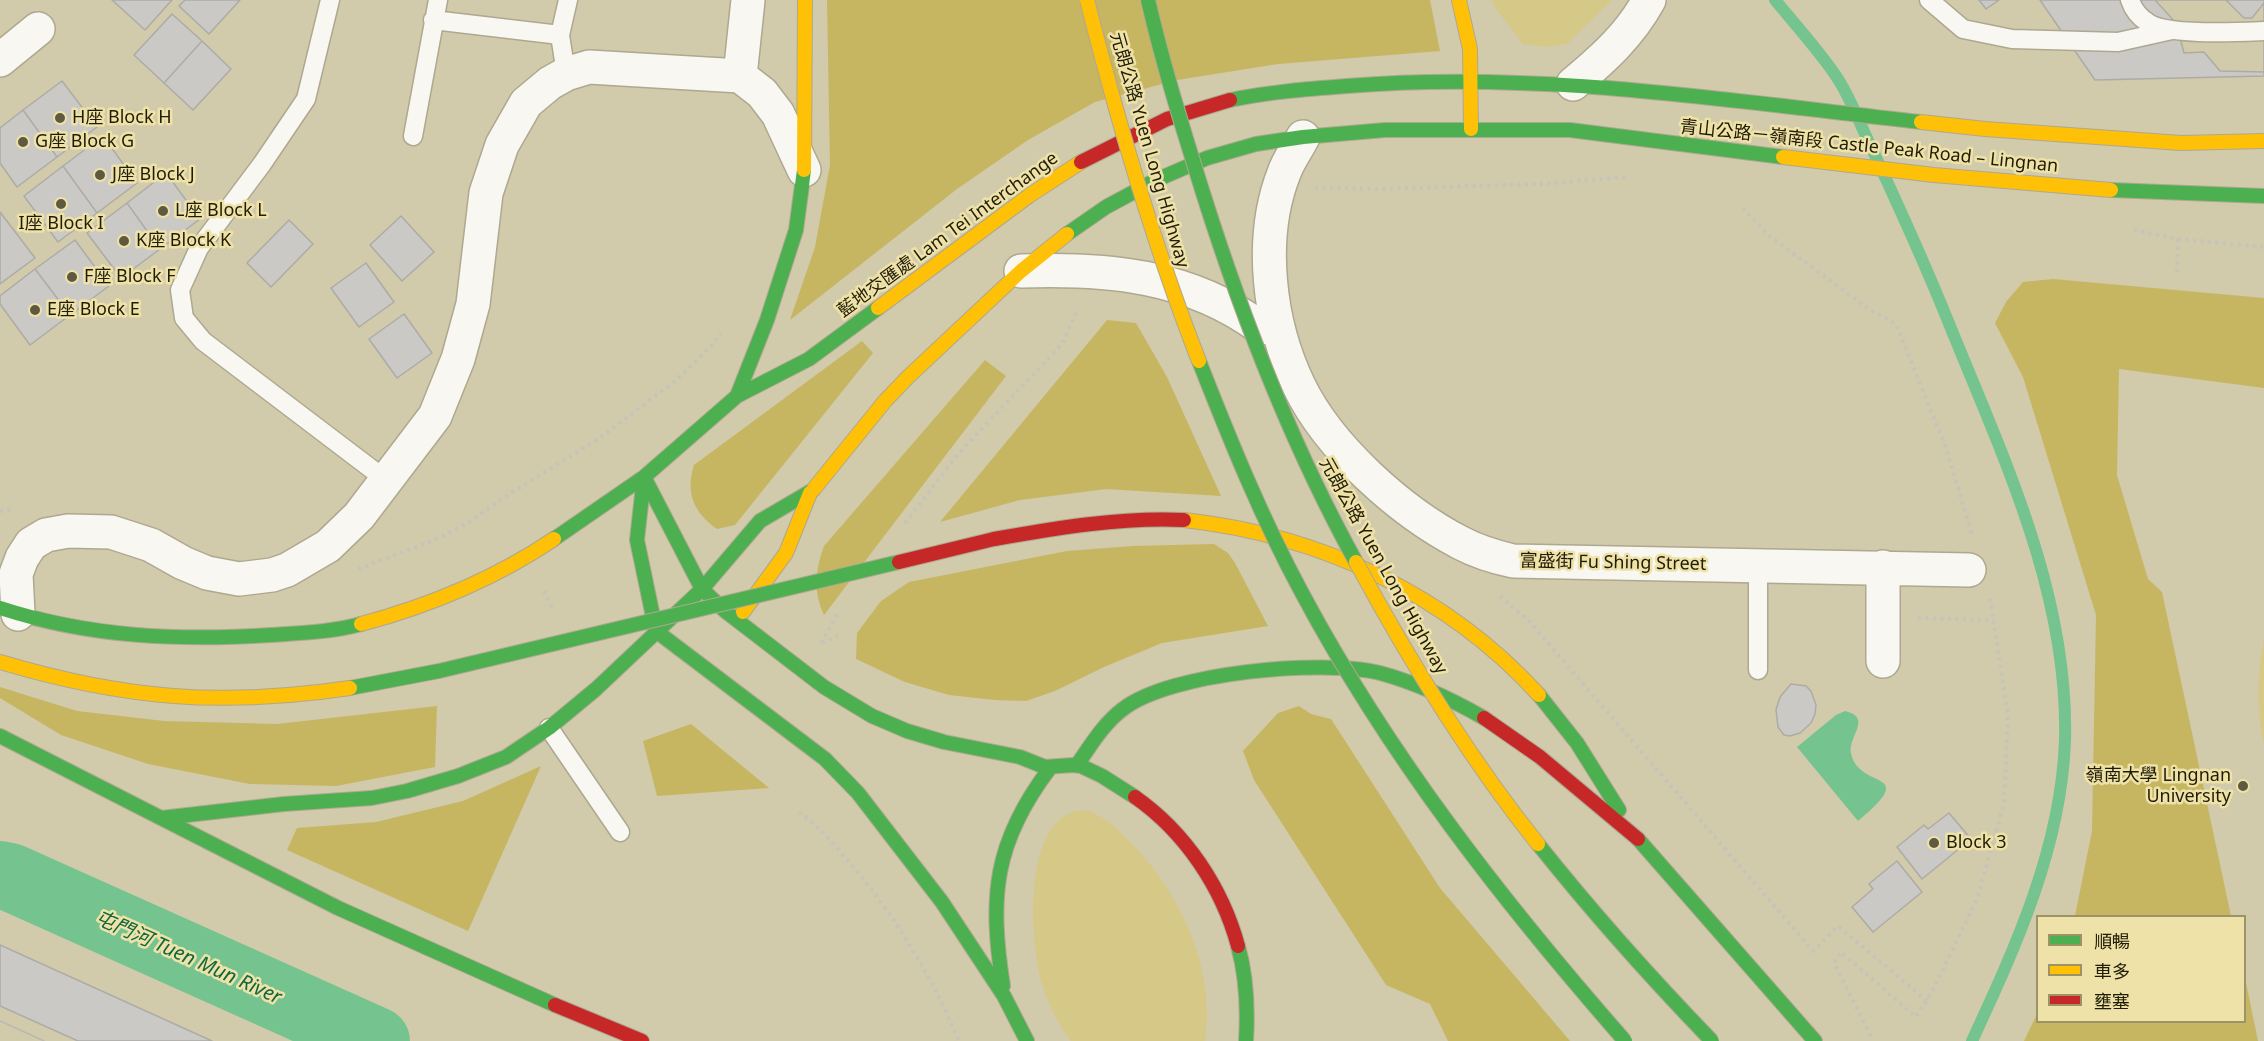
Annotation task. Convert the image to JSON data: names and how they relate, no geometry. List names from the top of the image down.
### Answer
{
  "streets": {
    "main road": ["青山公路－嶺南段 Castle Peak Road – Lingnan", "元朗公路 Yuen Long Highway", "藍地交匯處 Lam Tei Interchange"],
    "street": ["富盛街 Fu Shing Street"]
  },
  "crossings": [
    ["青山公路－嶺南段 Castle Peak Road – Lingnan", "藍地交匯處 Lam Tei Interchange"]
  ],
  "water": ["屯門河 Tuen Mun River"],
  "places": [
    "H座 Block H",
    "G座 Block G",
    "J座 Block J",
    "I座 Block I",
    "L座 Block L",
    "K座 Block K",
    "F座 Block F",
    "E座 Block E",
    "嶺南大學 Lingnan University",
    "Block 3"
  ],
  "legend": ["順暢", "車多", "壅塞"]
}
